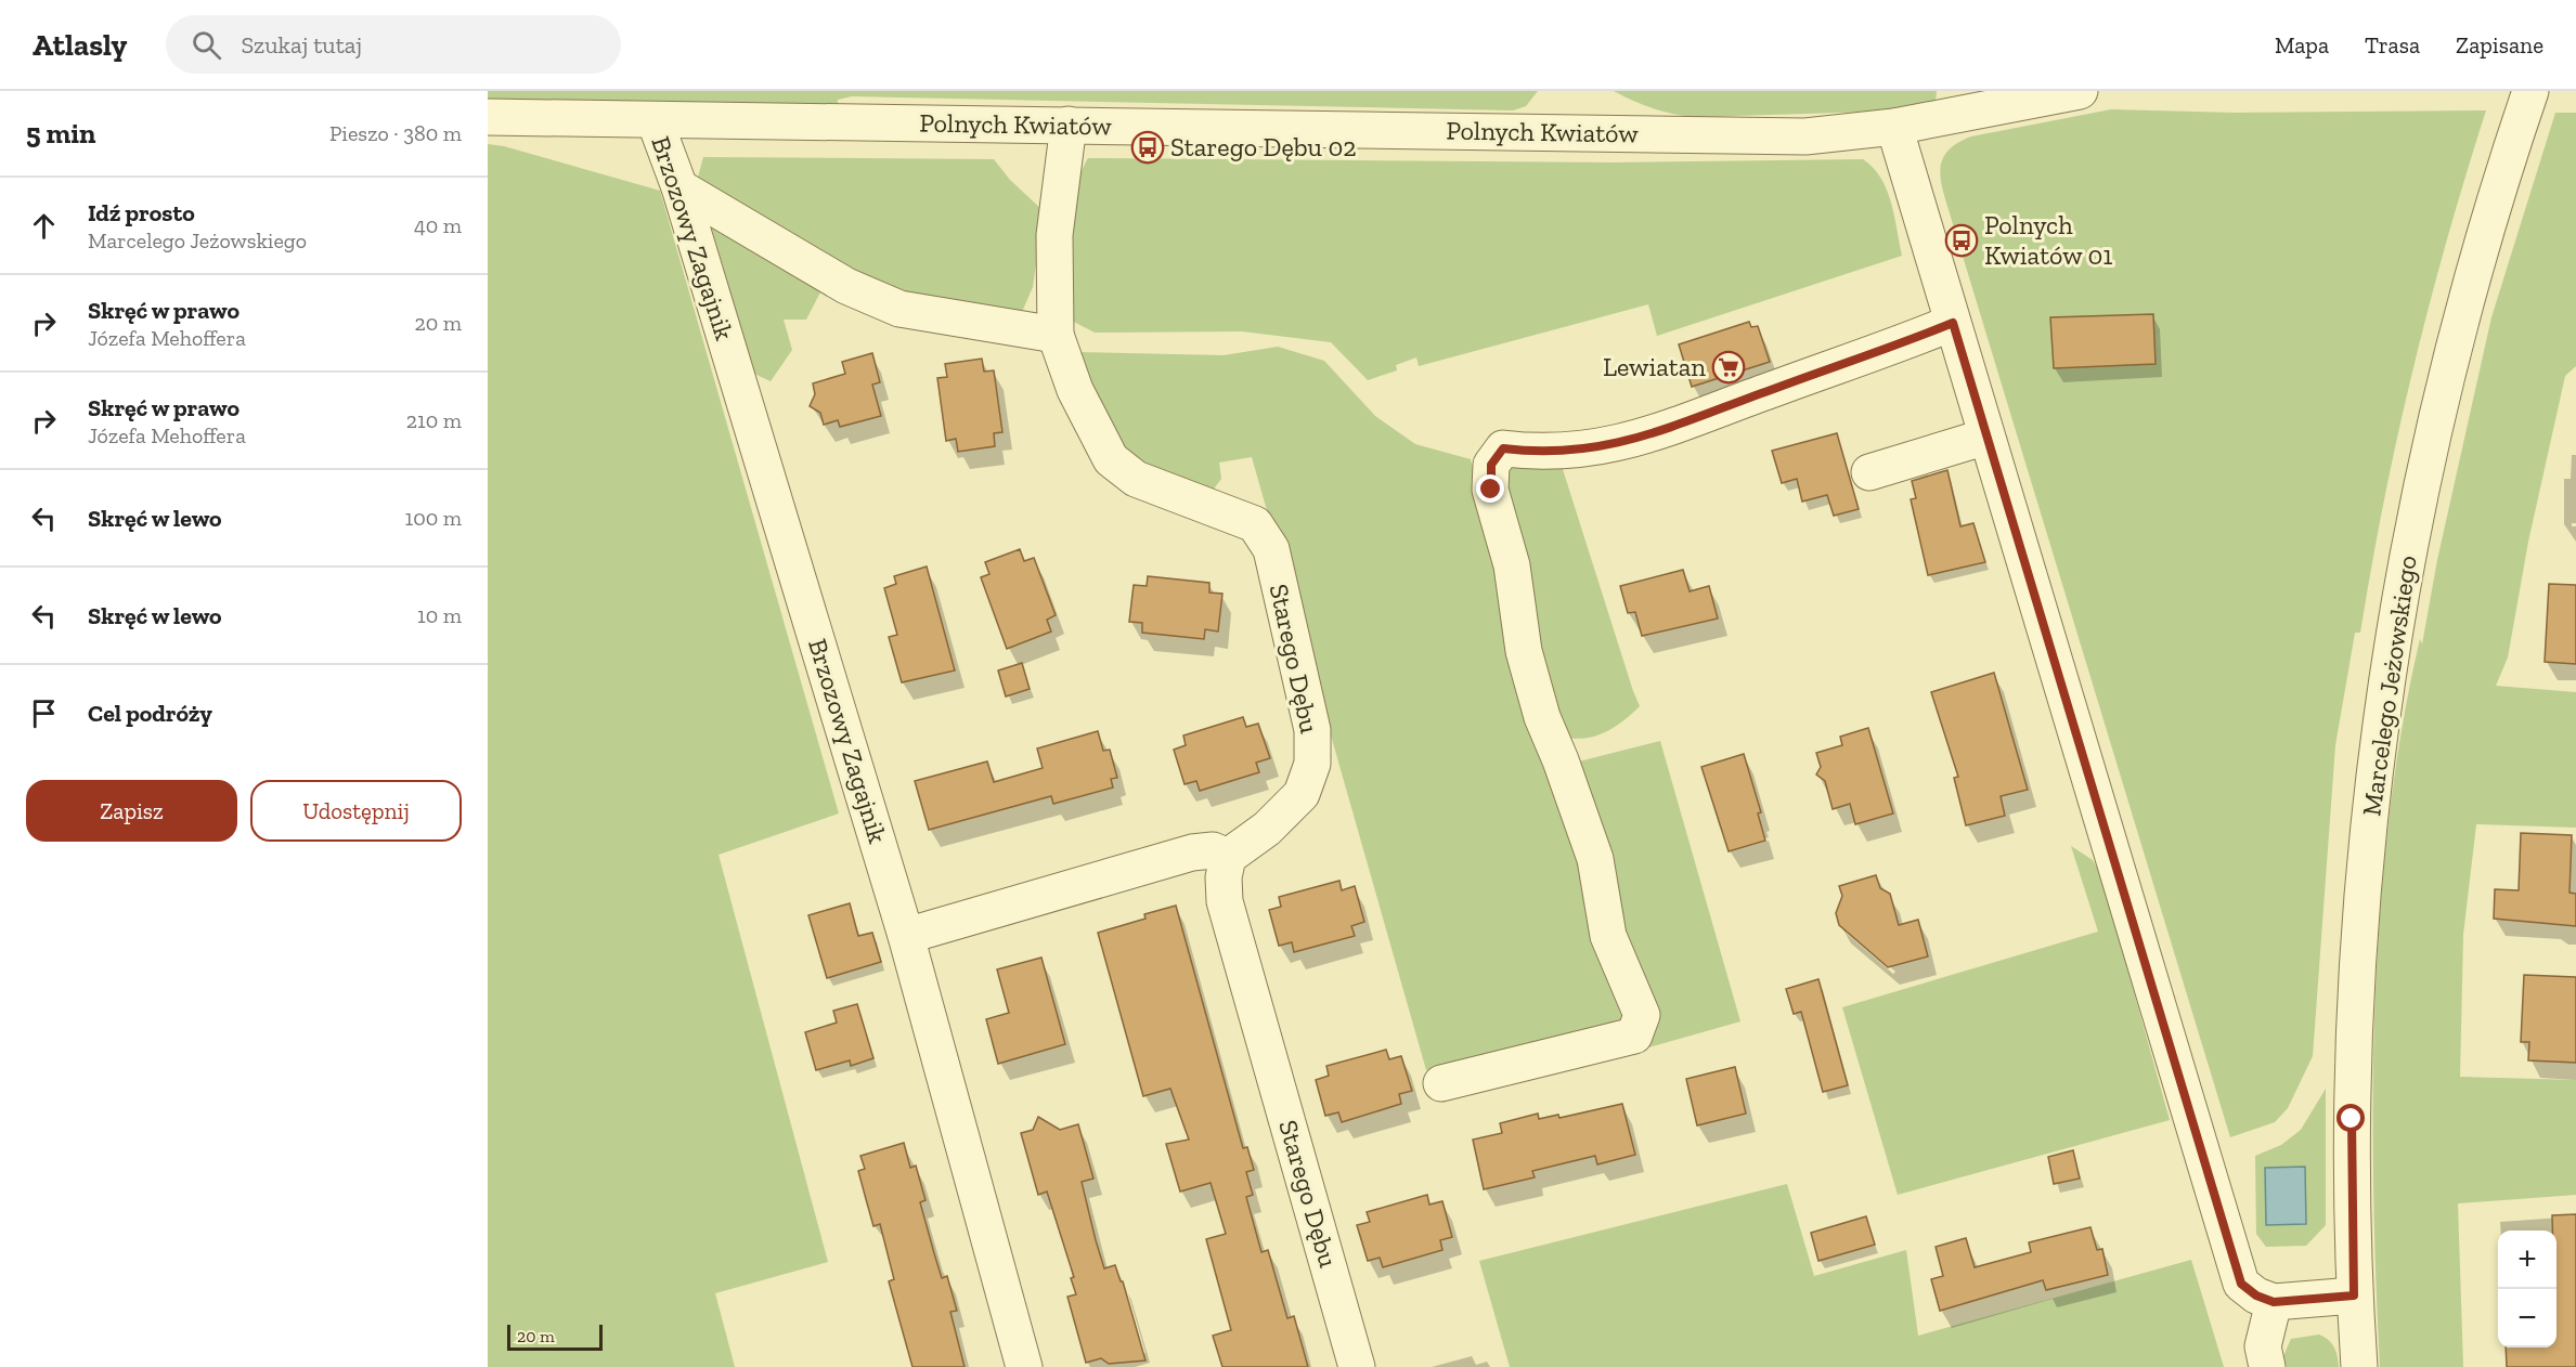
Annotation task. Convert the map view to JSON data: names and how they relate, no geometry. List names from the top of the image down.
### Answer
{
  "streets": {
    "street": [
      "Polnych Kwiatów",
      "Brzozowy Zagajnik",
      "Starego Dębu",
      "Marcelego Jeżowskiego"
    ]
  },
  "crossings": [
    ["Polnych Kwiatów", "Brzozowy Zagajnik"],
    ["Polnych Kwiatów", "Starego Dębu"]
  ],
  "places": {
    "bus stop": ["Starego Dębu 02", "Polnych Kwiatów 01"],
    "supermarket": ["Lewiatan"]
  },
  "scale_bar": "20 m",
  "page": {
    "header": "Atlasly",
    "search": "Szukaj tutaj",
    "nav": ["Mapa", "Trasa", "Zapisane"],
    "heading": ["5 min", "Pieszo · 380 m"],
    "list": [
      ["Idź prosto", "Marcelego Jeżowskiego", "40 m"],
      ["Skręć w prawo", "Józefa Mehoffera", "20 m"],
      ["Skręć w prawo", "Józefa Mehoffera", "210 m"],
      ["Skręć w lewo", "100 m"],
      ["Skręć w lewo", "10 m"],
      "Cel podróży"
    ],
    "buttons": ["Zapisz", "Udostępnij"],
    "map_buttons": ["+", "−"],
    "scale": "20 m"
  }
}
